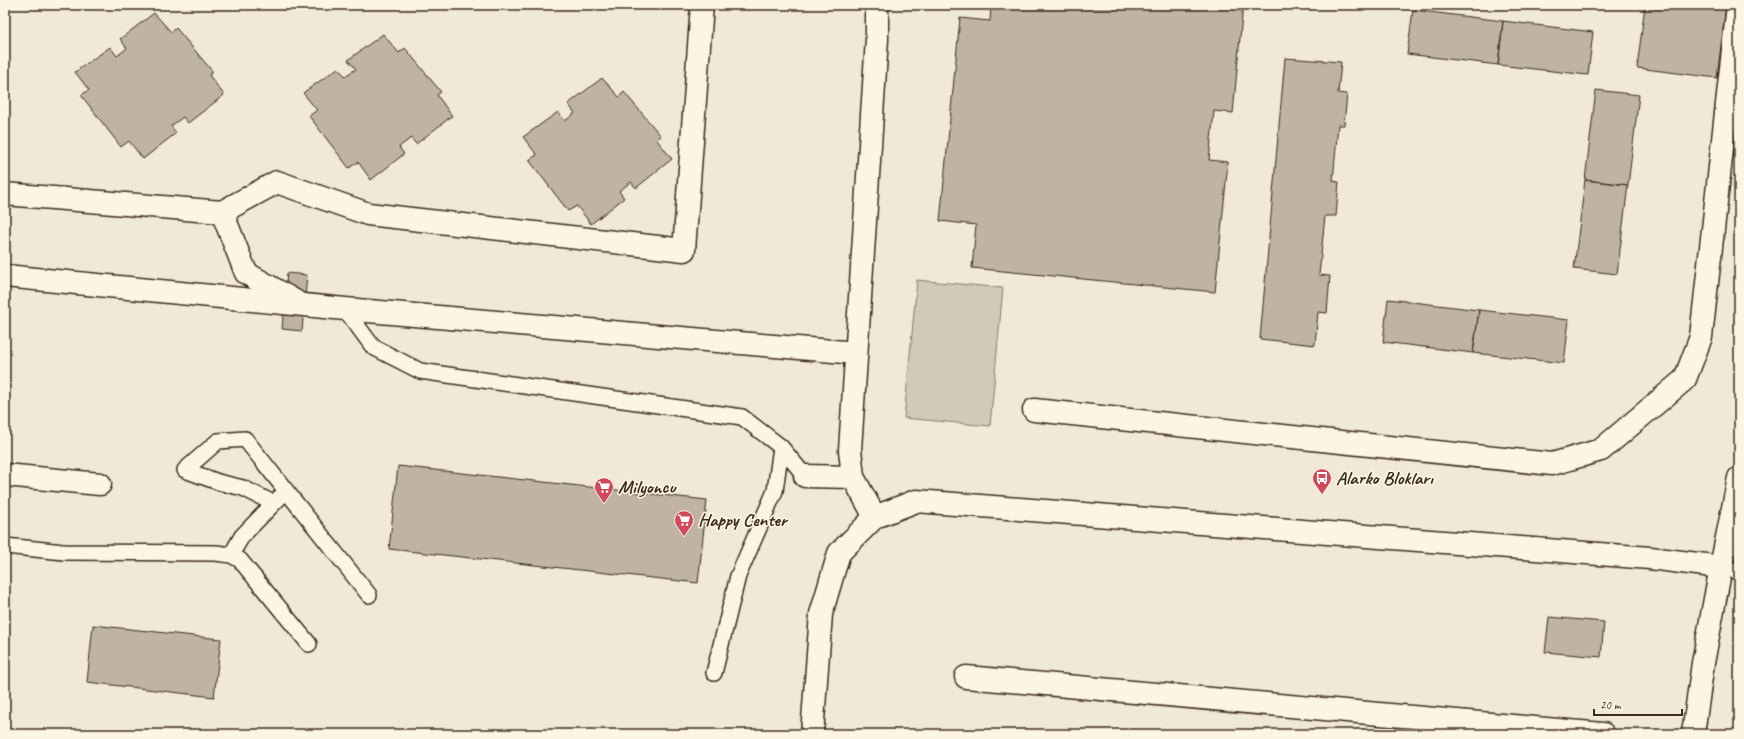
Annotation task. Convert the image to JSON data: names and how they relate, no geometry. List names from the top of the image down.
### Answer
{
  "places": {
    "bus stop": ["Alarko Blokları"],
    "supermarket": ["Milyoncu", "Happy Center"]
  },
  "scale_bar": "20 m"
}
